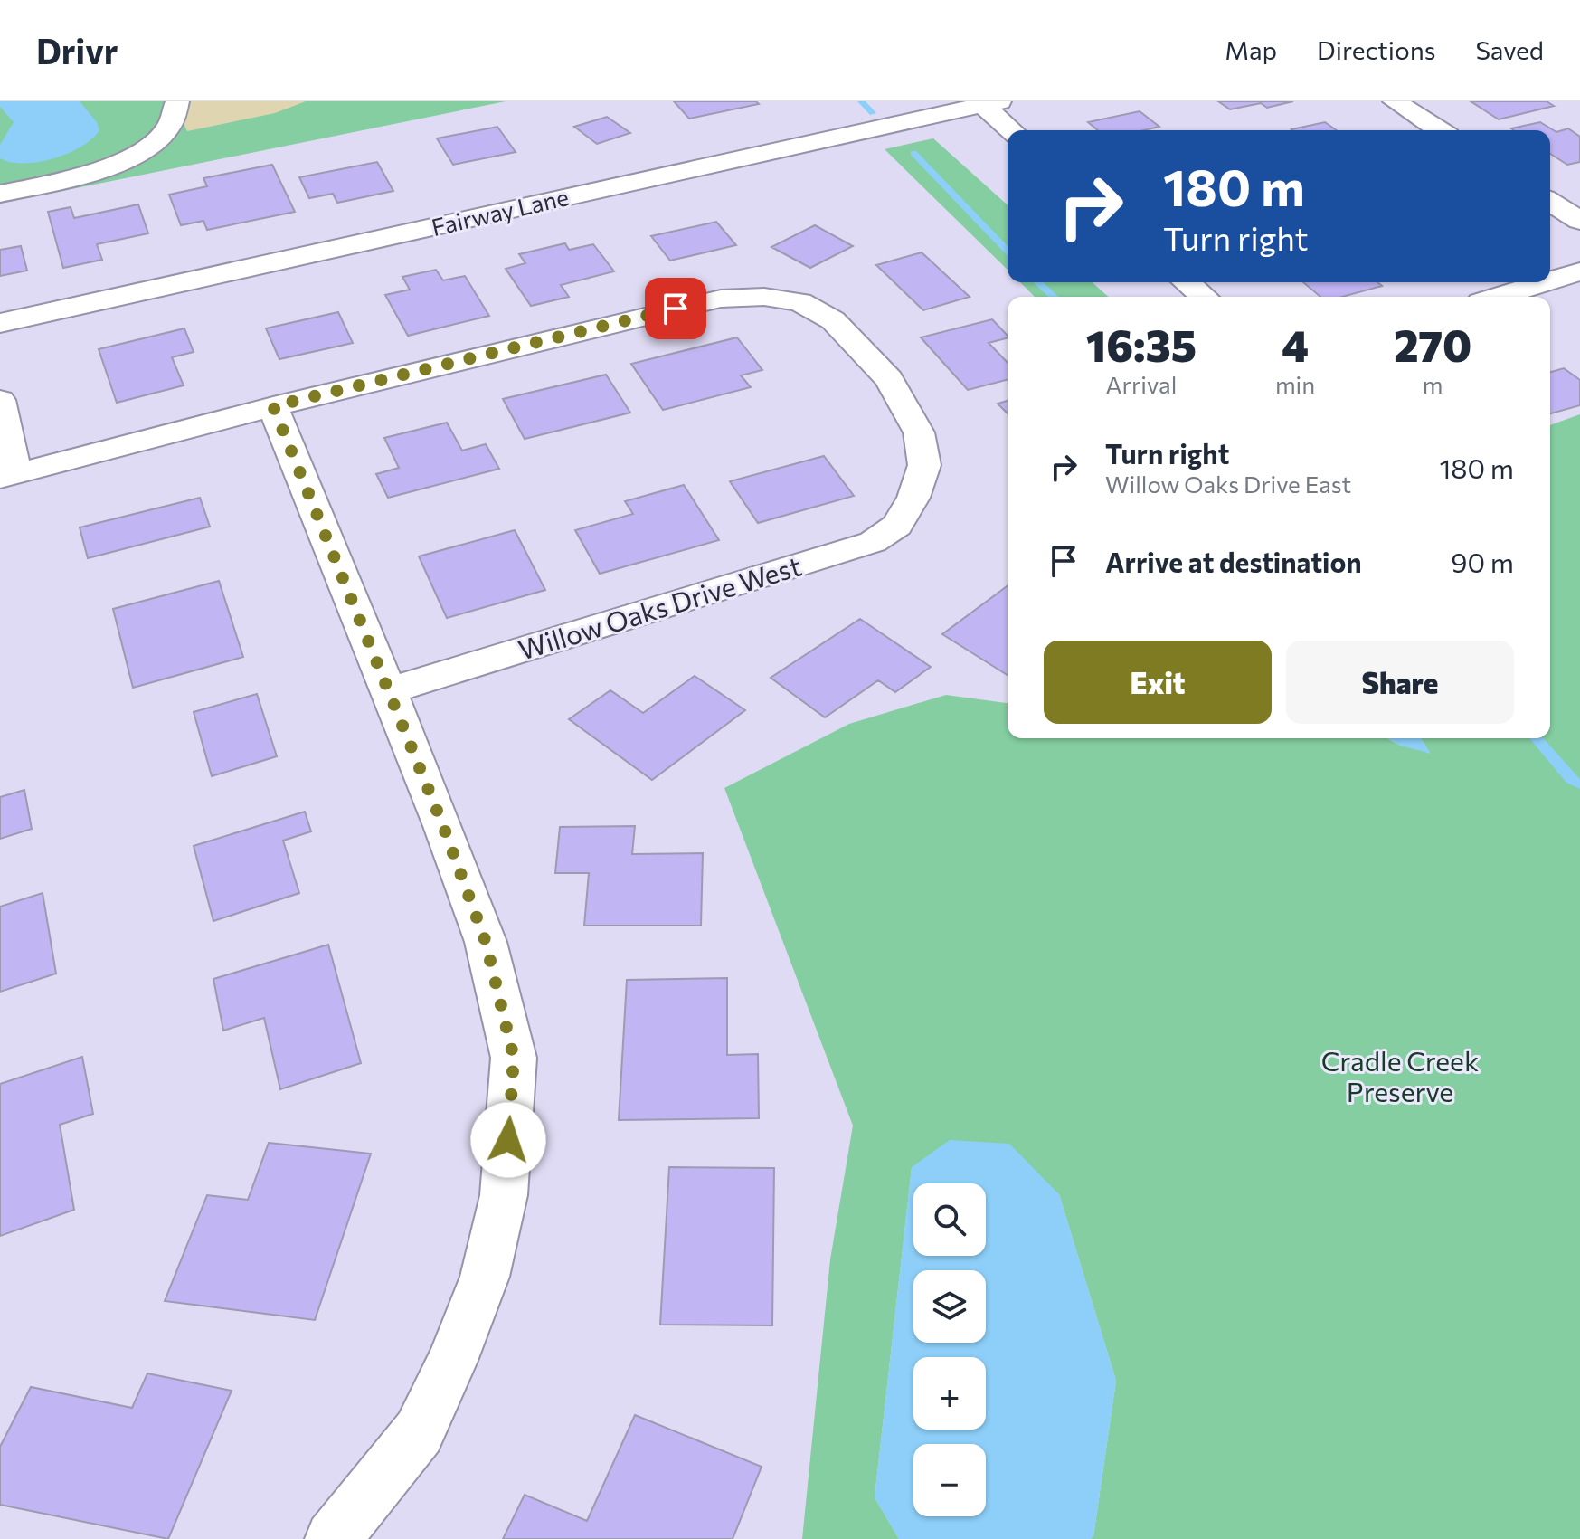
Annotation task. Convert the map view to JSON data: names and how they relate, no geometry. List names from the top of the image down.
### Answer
{
  "streets": {
    "street": ["Fairway Lane", "Willow Oaks Drive West"]
  },
  "parks": ["Cradle Creek Preserve"],
  "page": {
    "header": "Drivr",
    "nav": ["Map", "Directions", "Saved"],
    "turn": ["180 m", "Turn right"],
    "eta": [
      "16:35",
      "Arrival",
      "4",
      "min",
      "270",
      "m"
    ],
    "list": [
      {
        "name": "Turn right",
        "note": "Willow Oaks Drive East",
        "value": "180 m"
      },
      {
        "name": "Arrive at destination",
        "value": "90 m"
      }
    ],
    "buttons": ["Exit", "Share"],
    "map_buttons": ["+", "−"]
  }
}
